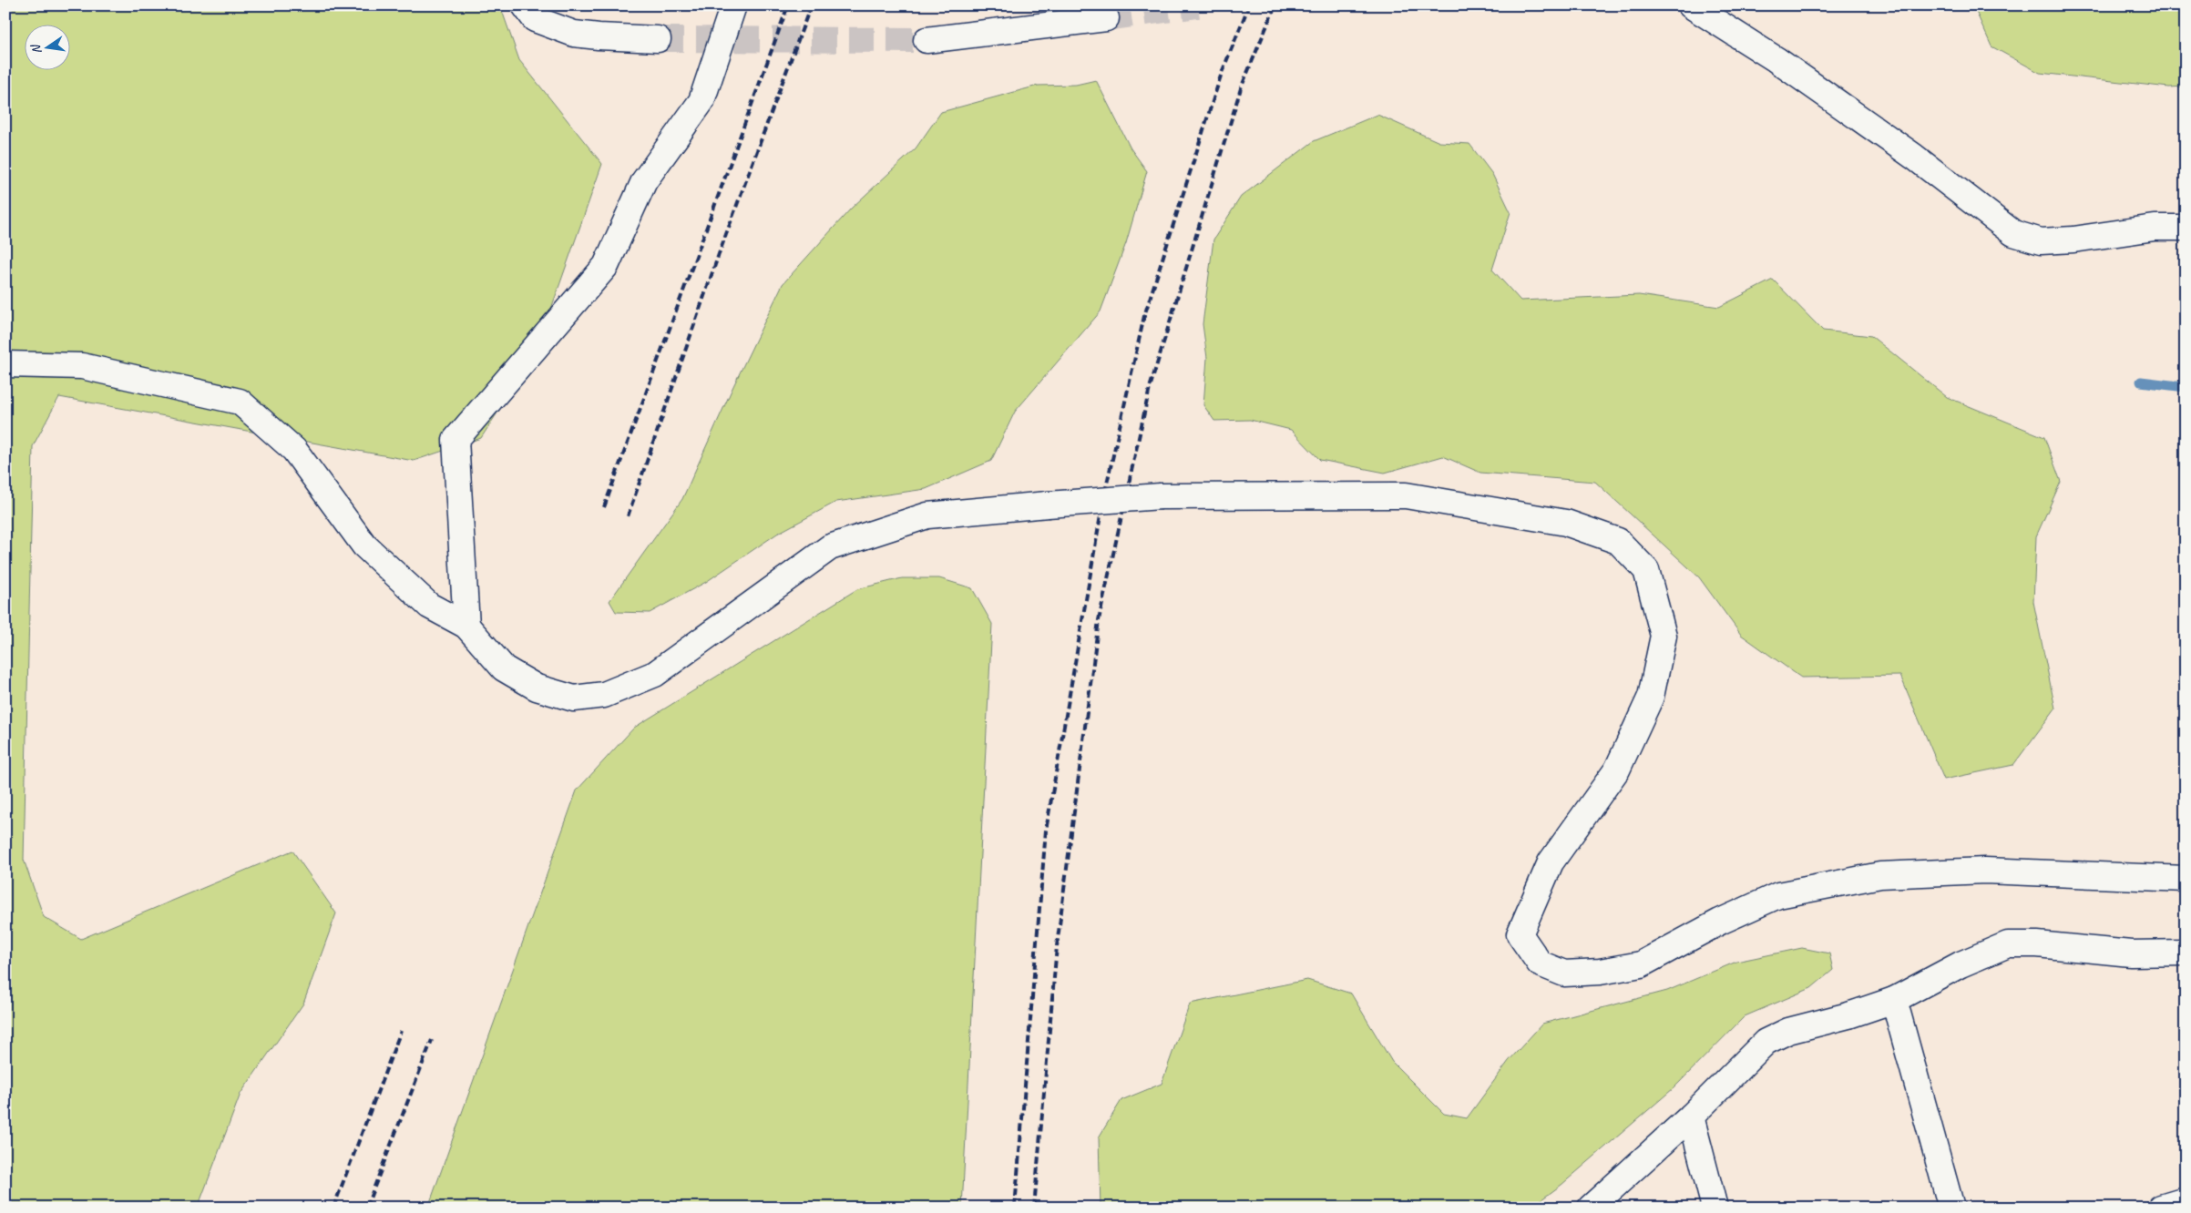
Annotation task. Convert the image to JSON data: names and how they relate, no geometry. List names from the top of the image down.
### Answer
{
  "north": "left"
}
